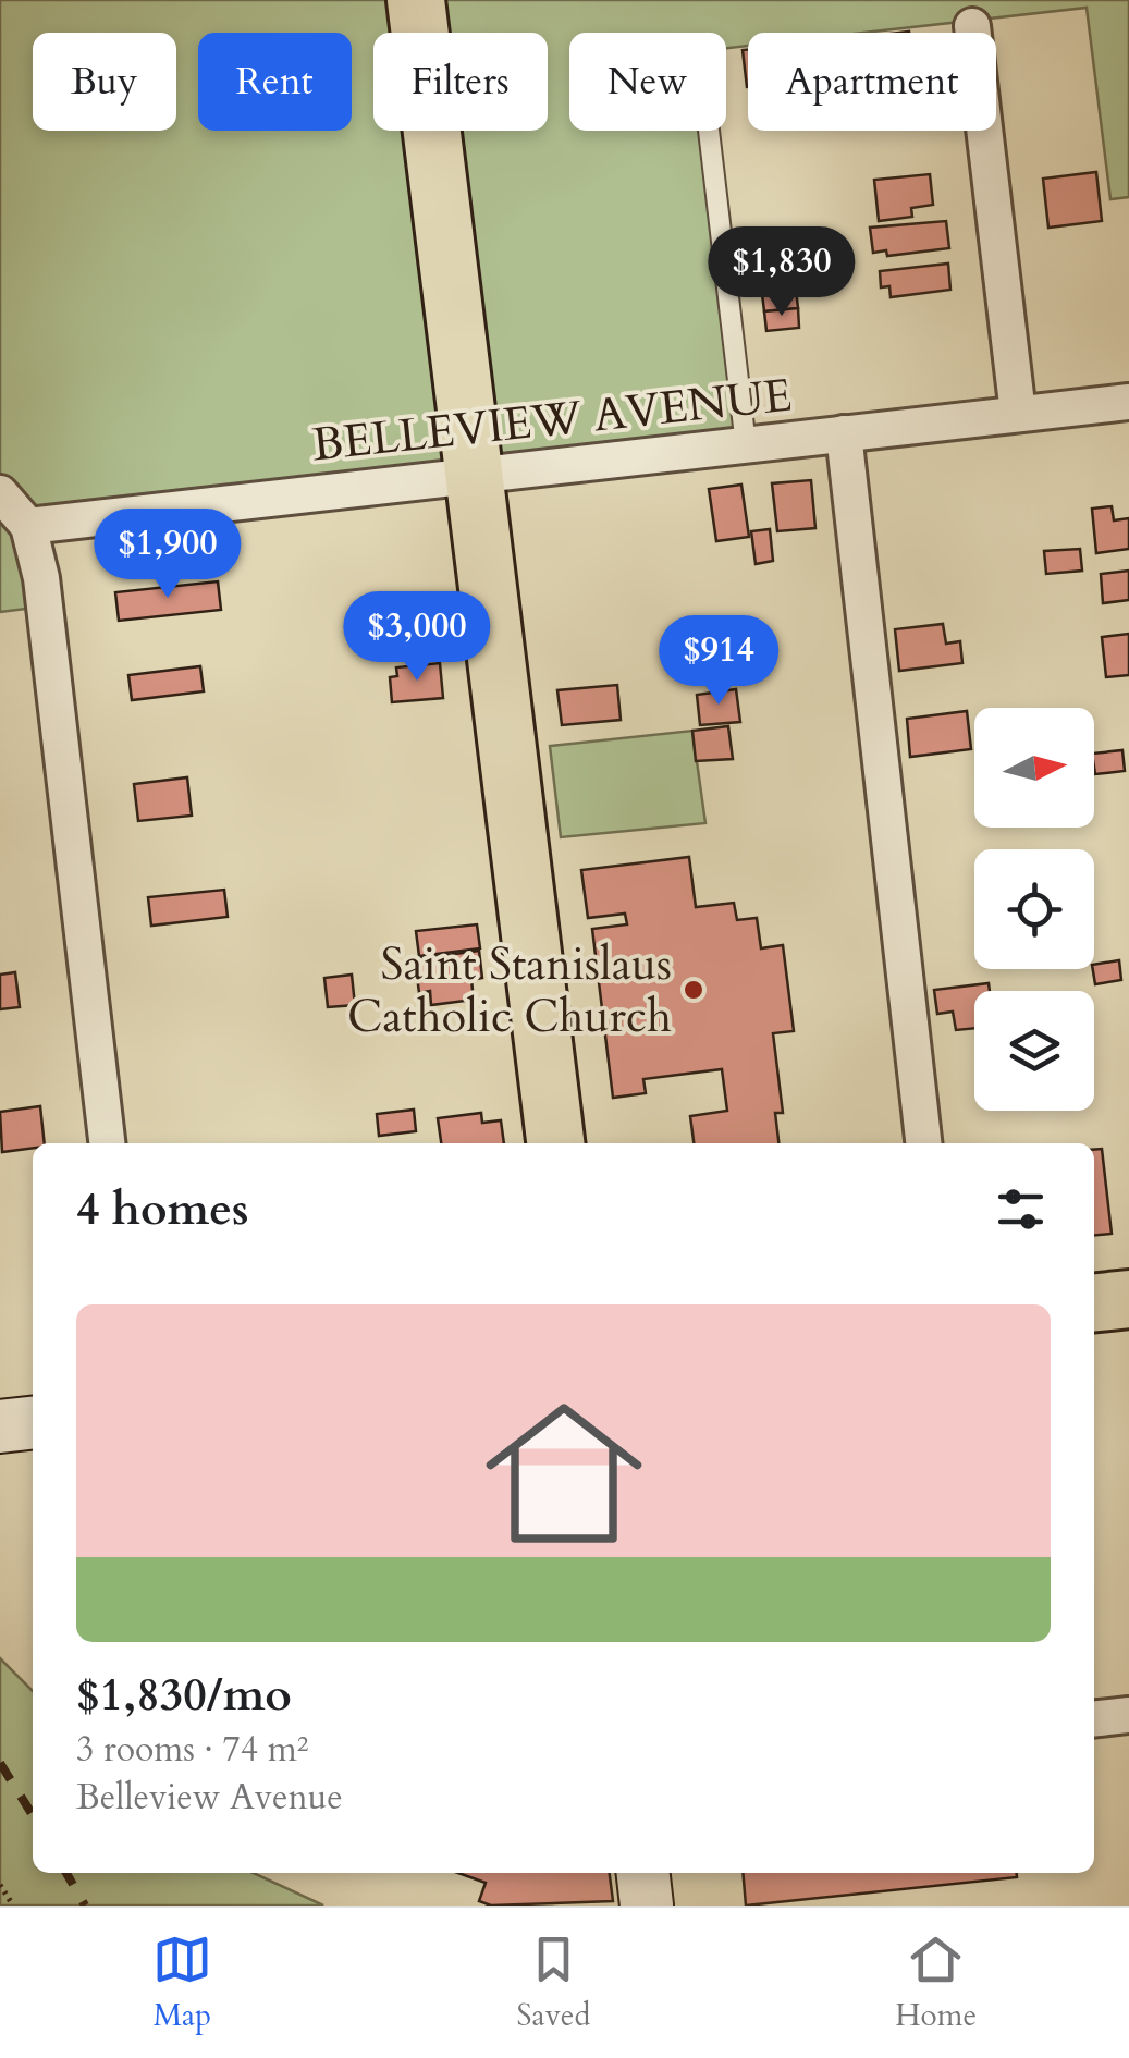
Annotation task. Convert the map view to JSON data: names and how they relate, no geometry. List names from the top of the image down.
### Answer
{
  "streets": {
    "street": ["BELLEVIEW AVENUE"]
  },
  "places": ["Saint Stanislaus Catholic Church"],
  "north": "right",
  "page": {
    "chip": [
      "Buy",
      "Rent",
      "Filters",
      "New",
      "Apartment"
    ],
    "price": [
      "$1,830",
      "$1,900",
      "$3,000",
      "$914"
    ],
    "heading": "4 homes",
    "list": [
      {
        "name": "$1,830/mo",
        "note": "3 rooms · 74 m² · Belleview Avenue"
      }
    ],
    "tabs": ["Map", "Saved", "Home"]
  }
}
